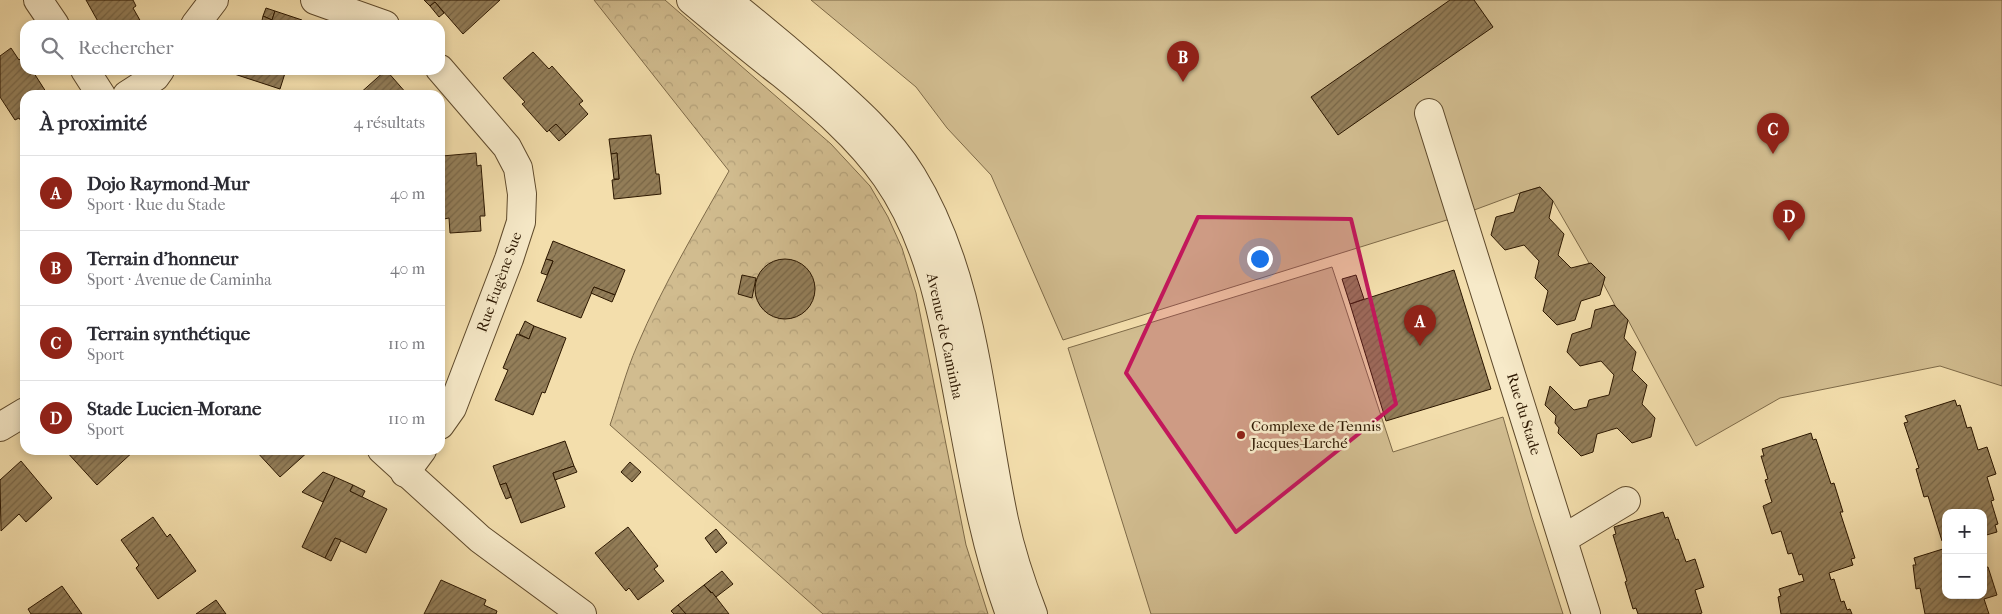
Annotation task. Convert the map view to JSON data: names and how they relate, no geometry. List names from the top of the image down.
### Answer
{
  "streets": {
    "street": ["Rue Eugène Sue", "Avenue de Caminha", "Rue du Stade"]
  },
  "places": ["Complexe de Tennis Jacques-Larché"],
  "page": {
    "search": "Rechercher",
    "pins": [
      "B",
      "C",
      "D",
      "A"
    ],
    "heading": ["À proximité", "4 résultats"],
    "list": [
      {
        "mark": "A",
        "name": "Dojo Raymond-Mur",
        "note": "Sport · Rue du Stade",
        "value": "40 m"
      },
      {
        "mark": "B",
        "name": "Terrain d'honneur",
        "note": "Sport · Avenue de Caminha",
        "value": "40 m"
      },
      {
        "mark": "C",
        "name": "Terrain synthétique",
        "note": "Sport",
        "value": "110 m"
      },
      {
        "mark": "D",
        "name": "Stade Lucien-Morane",
        "note": "Sport",
        "value": "110 m"
      }
    ],
    "map_buttons": ["+", "−"]
  }
}
